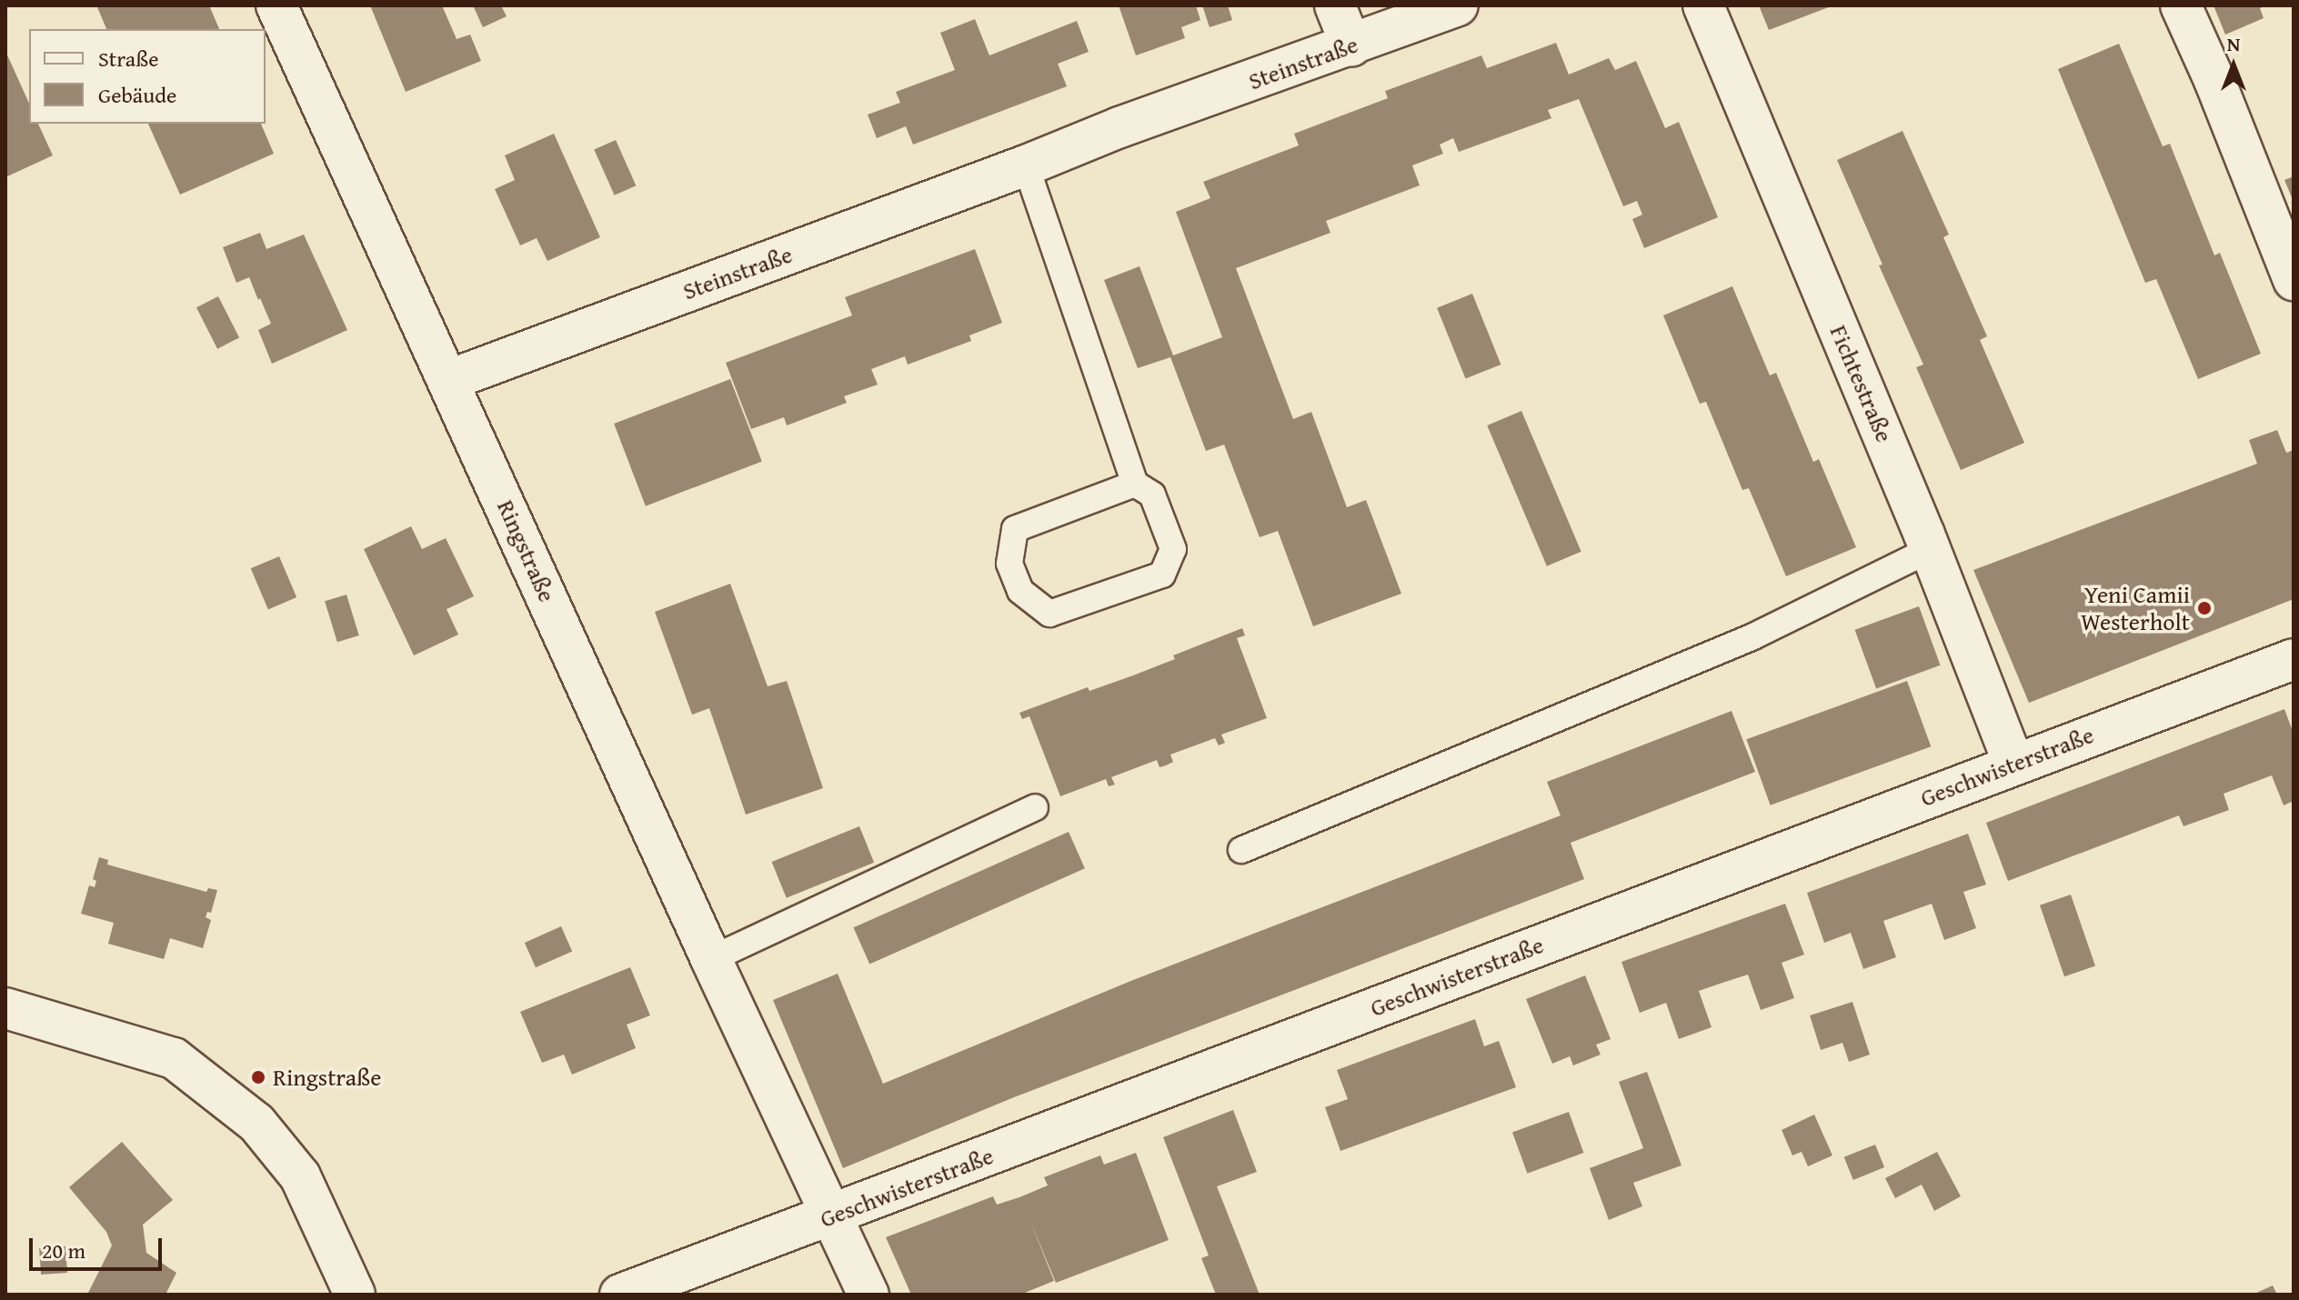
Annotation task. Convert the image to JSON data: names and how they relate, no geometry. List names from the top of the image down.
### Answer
{
  "streets": {
    "street": [
      "Steinstraße",
      "Fichtestraße",
      "Ringstraße",
      "Geschwisterstraße"
    ]
  },
  "crossings": [
    ["Steinstraße", "Ringstraße"],
    ["Fichtestraße", "Geschwisterstraße"],
    ["Ringstraße", "Geschwisterstraße"]
  ],
  "places": ["Yeni Camii Westerholt", "Ringstraße"],
  "legend": ["Straße", "Gebäude"],
  "scale_bar": "20 m",
  "north": "top"
}
